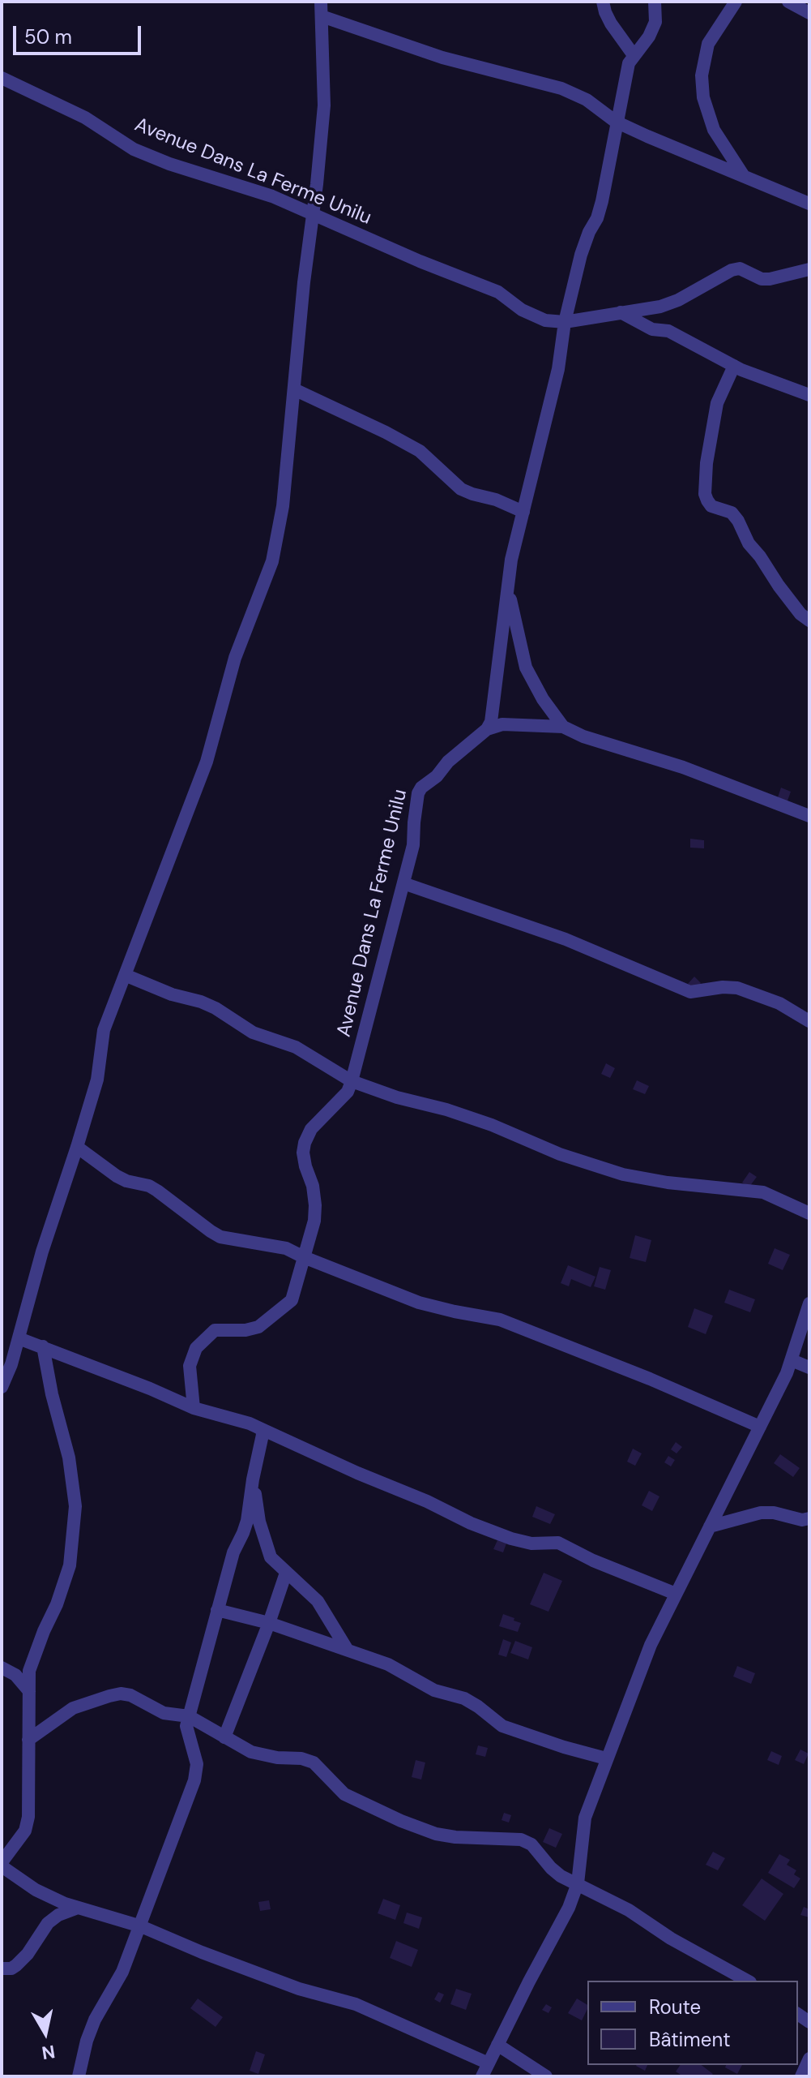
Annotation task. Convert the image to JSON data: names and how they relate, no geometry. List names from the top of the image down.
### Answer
{
  "streets": {
    "street": ["Avenue Dans La Ferme Unilu"]
  },
  "legend": ["Route", "Bâtiment"],
  "scale_bar": "50 m",
  "north": "bottom"
}
